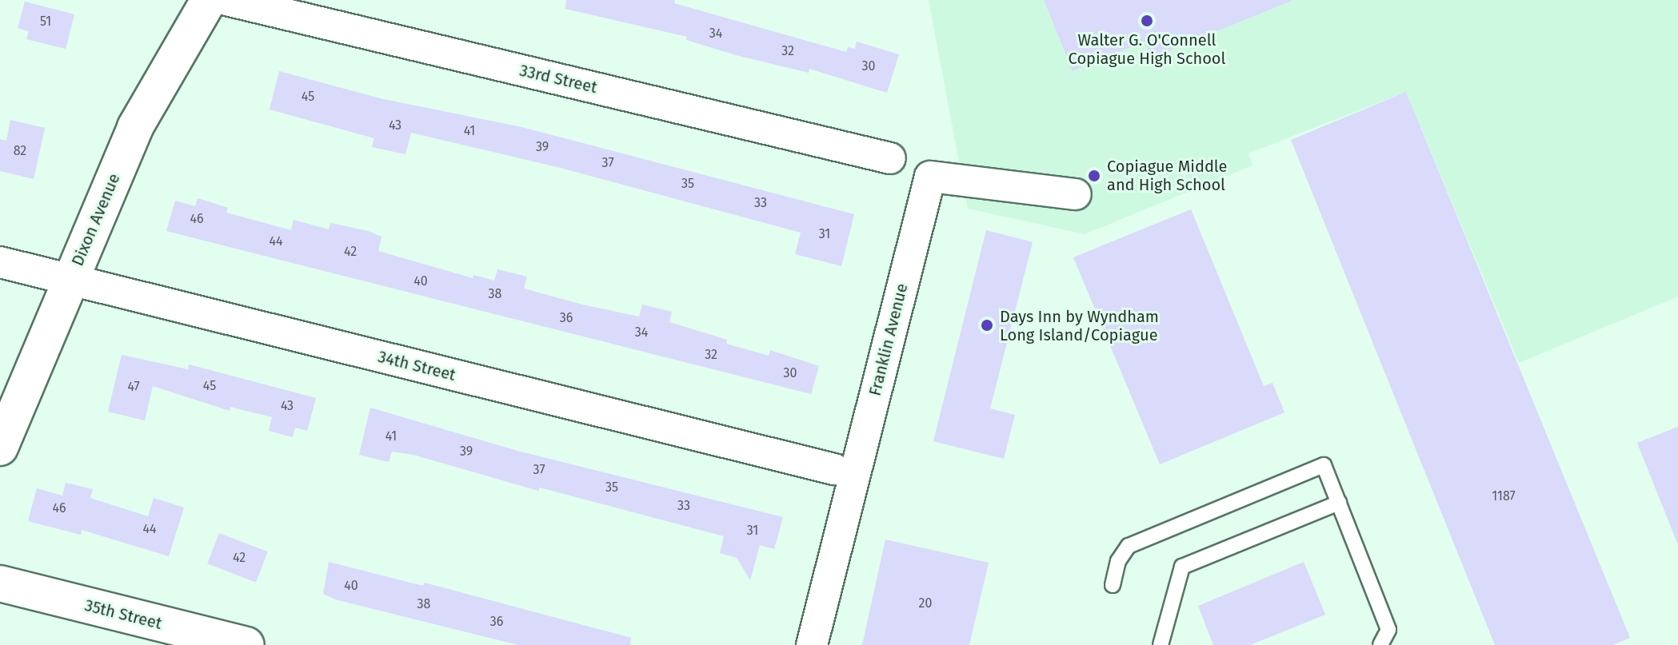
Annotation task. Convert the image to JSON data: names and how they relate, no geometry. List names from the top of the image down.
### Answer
{
  "streets": {
    "main road": ["Dixon Avenue", "35th Street"],
    "street": ["33rd Street", "Franklin Avenue", "34th Street"]
  },
  "crossings": [
    ["Dixon Avenue", "34th Street"]
  ],
  "places": ["Walter G. O'Connell Copiague High School", "Copiague Middle and High School", "Days Inn by Wyndham Long Island/Copiague"],
  "house_numbers": [
    "51",
    "34",
    "32",
    "30",
    "45",
    "43",
    "41",
    "39",
    "82",
    "37",
    "35",
    "33",
    "46",
    "31",
    "44",
    "42",
    "40",
    "38",
    "36",
    "34",
    "32",
    "30",
    "45",
    "47",
    "43",
    "41",
    "39",
    "37",
    "35",
    "1187",
    "33",
    "46",
    "44",
    "31",
    "42",
    "40",
    "20",
    "38",
    "36"
  ]
}
